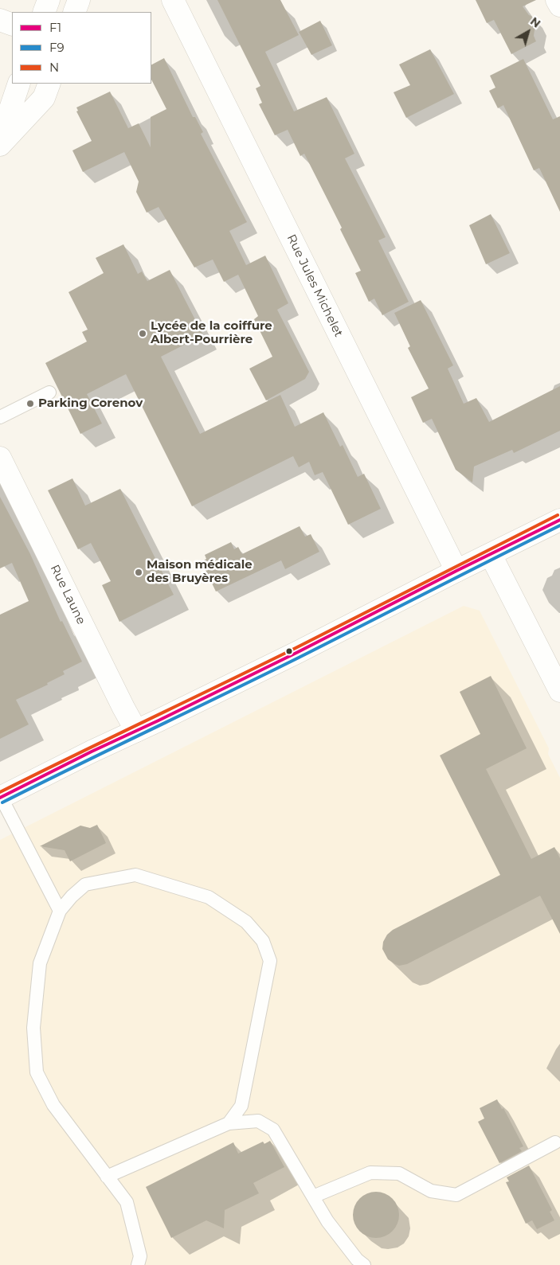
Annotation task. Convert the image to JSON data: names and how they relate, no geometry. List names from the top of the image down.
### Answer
{
  "streets": {
    "street": ["Rue Jules Michelet", "Rue Laune"]
  },
  "places": ["Lycée de la coiffure Albert-Pourrière", "Parking Corenov", "Maison médicale des Bruyères"],
  "lines": ["transit line N", "transit line F1", "transit line F9"],
  "legend": ["F1", "F9", "N"],
  "north": "top right"
}
